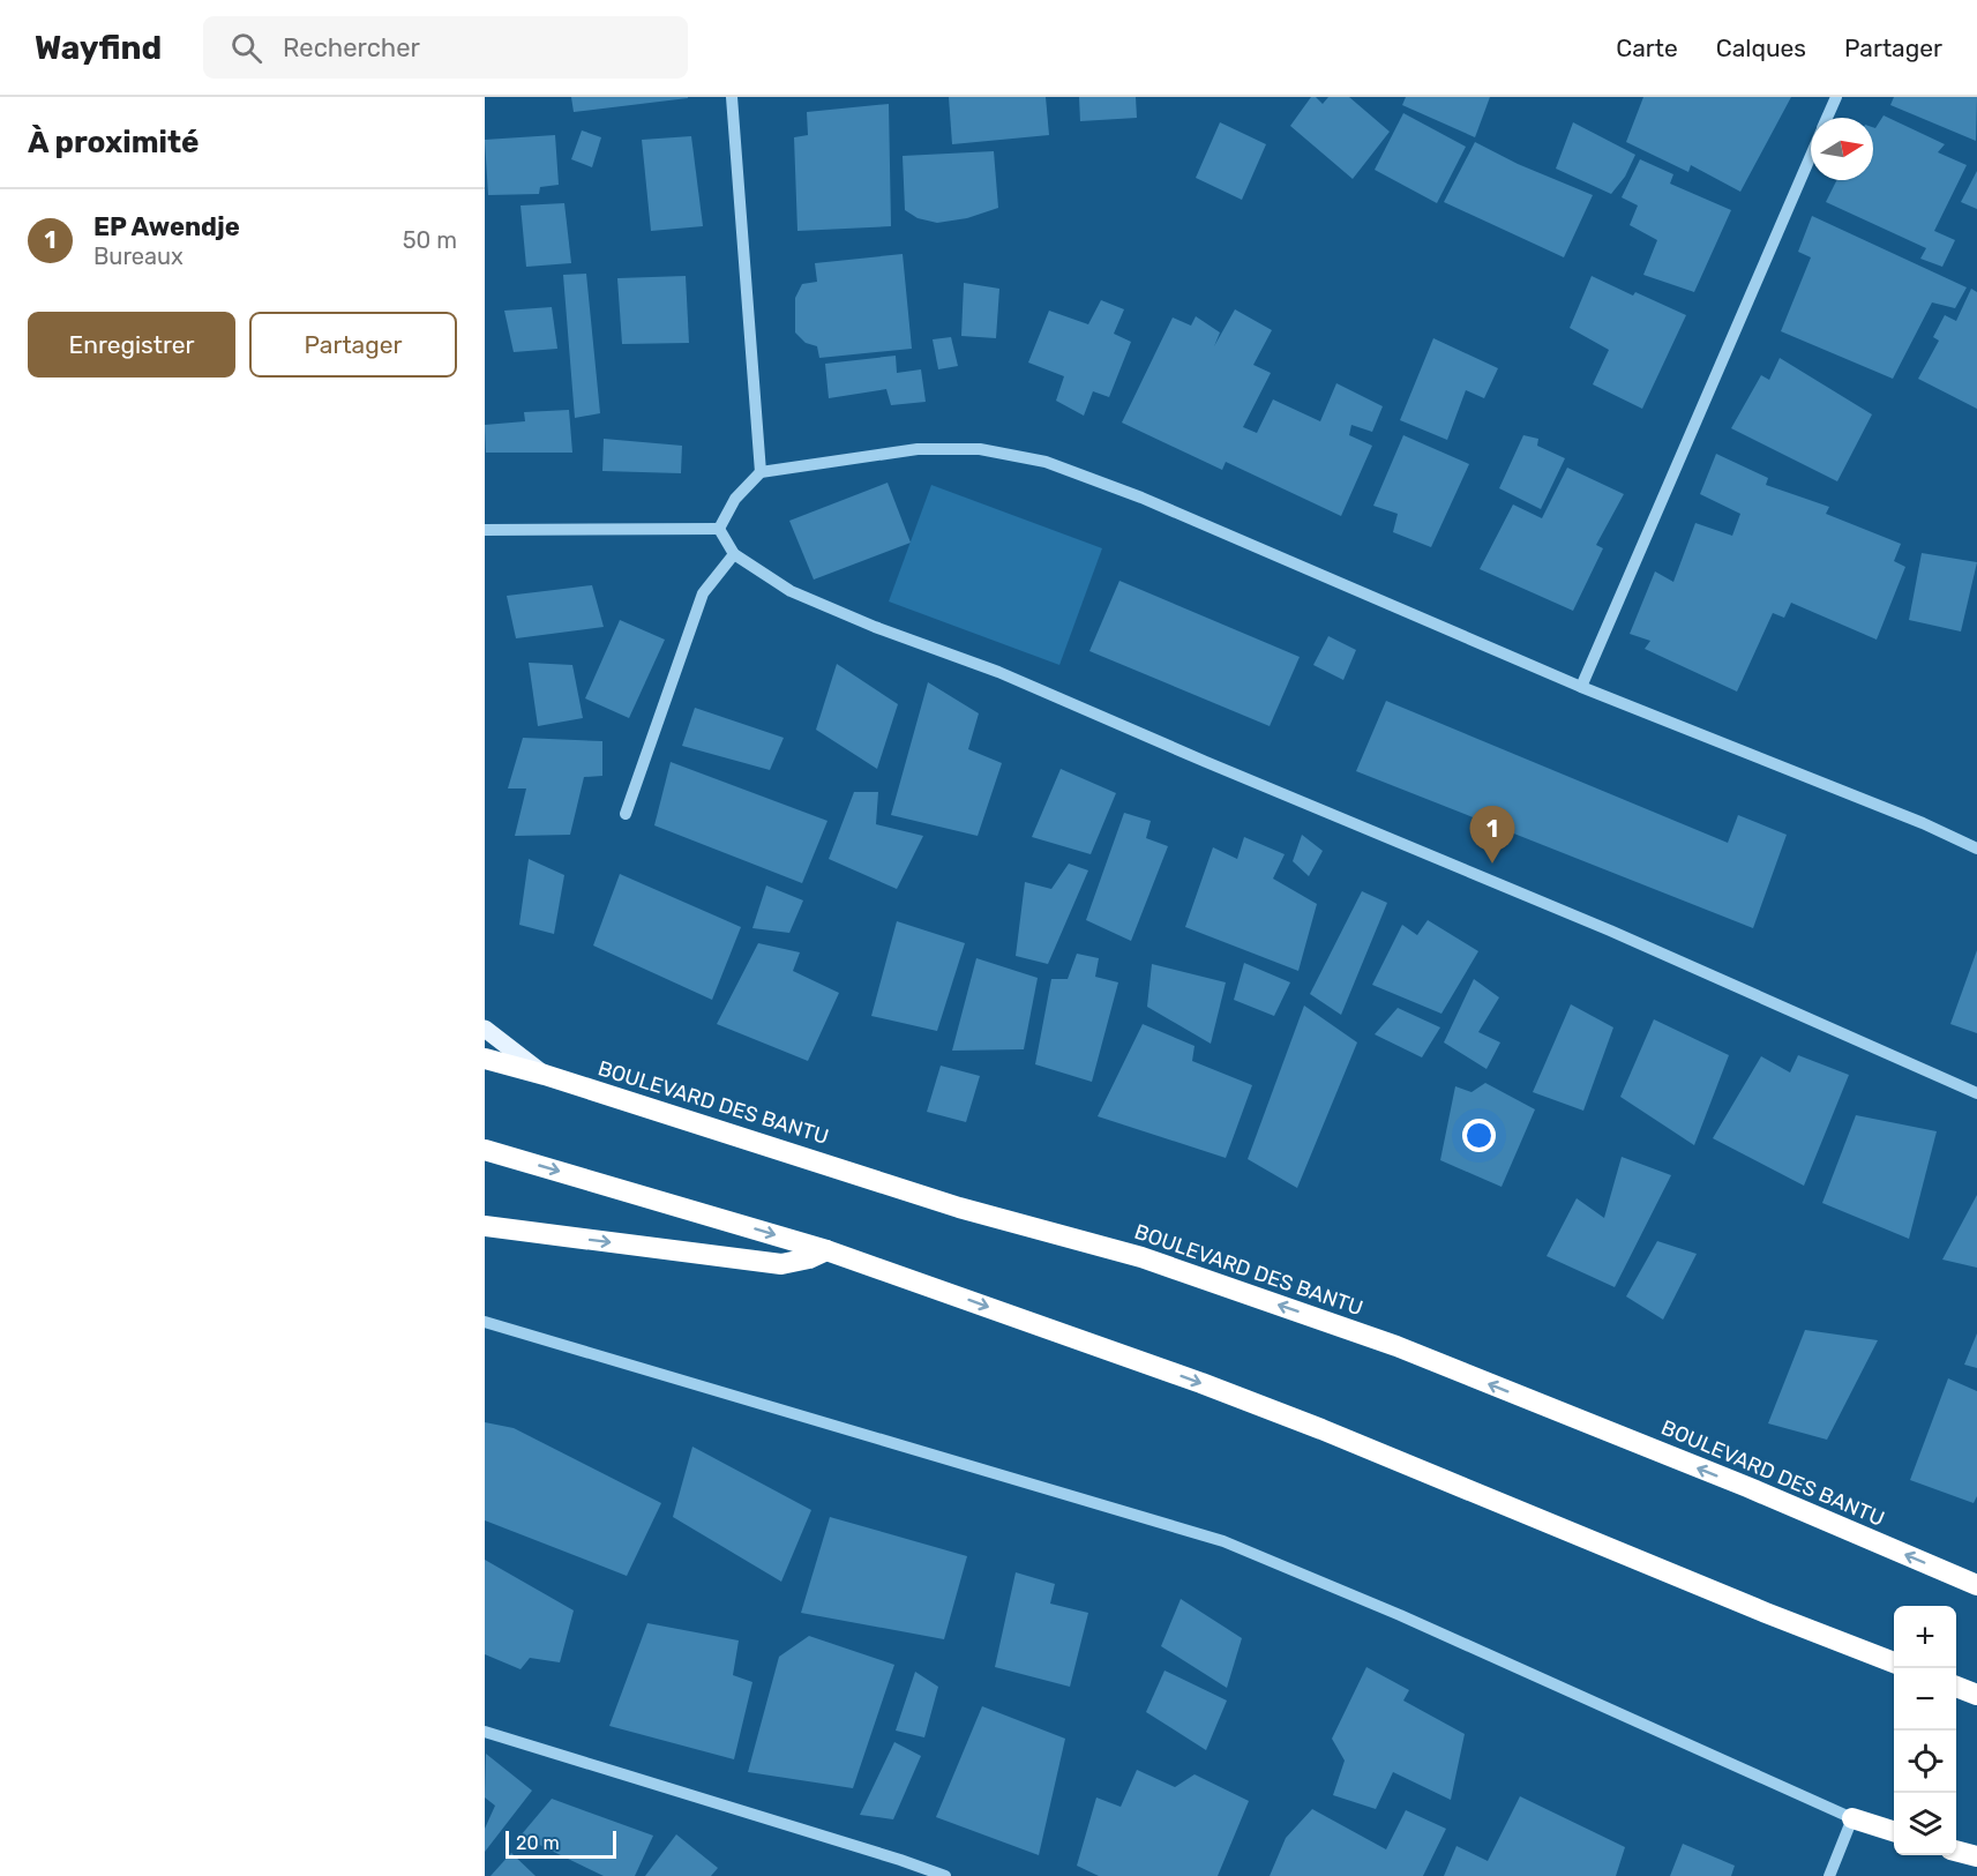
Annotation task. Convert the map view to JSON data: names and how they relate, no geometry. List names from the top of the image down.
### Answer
{
  "streets": {
    "highway": ["BOULEVARD DES BANTU"]
  },
  "scale_bar": "20 m",
  "north": "right",
  "page": {
    "header": "Wayfind",
    "search": "Rechercher",
    "nav": ["Carte", "Calques", "Partager"],
    "heading": "À proximité",
    "list": [
      {
        "mark": "1",
        "name": "EP Awendje",
        "note": "Bureaux",
        "value": "50 m"
      }
    ],
    "buttons": ["Enregistrer", "Partager"],
    "pins": "1",
    "map_buttons": ["+", "−"],
    "scale": "20 m"
  }
}
